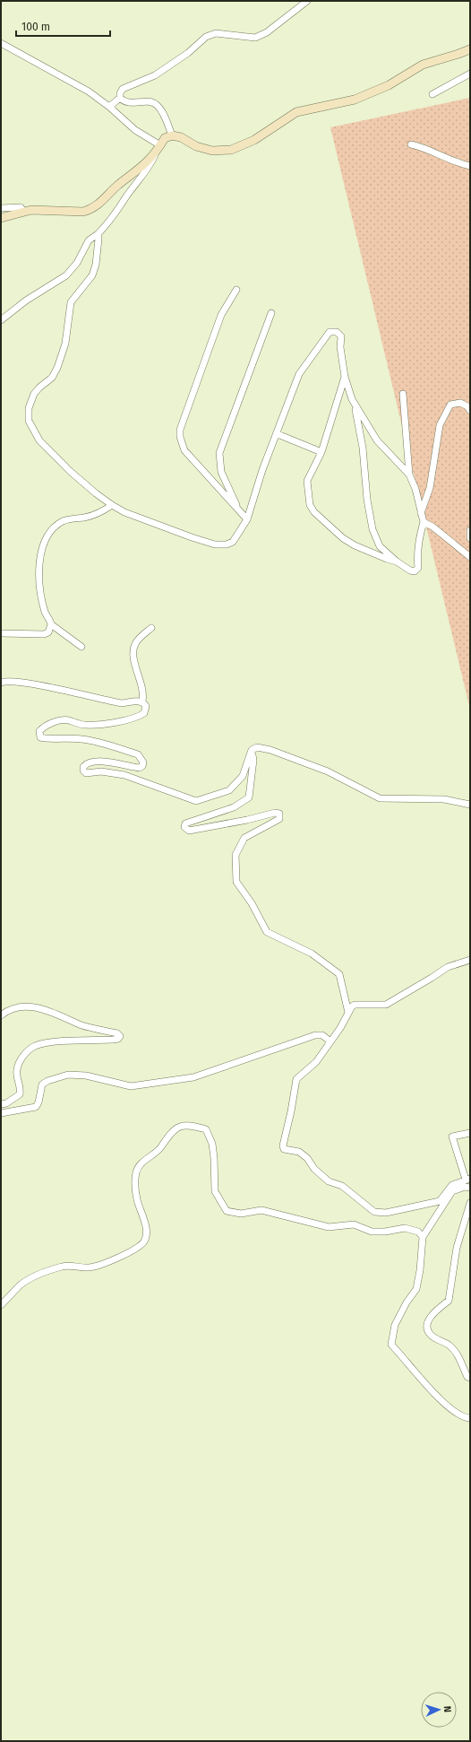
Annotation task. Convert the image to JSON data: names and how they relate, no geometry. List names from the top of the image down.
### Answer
{
  "scale_bar": "100 m",
  "north": "right"
}
